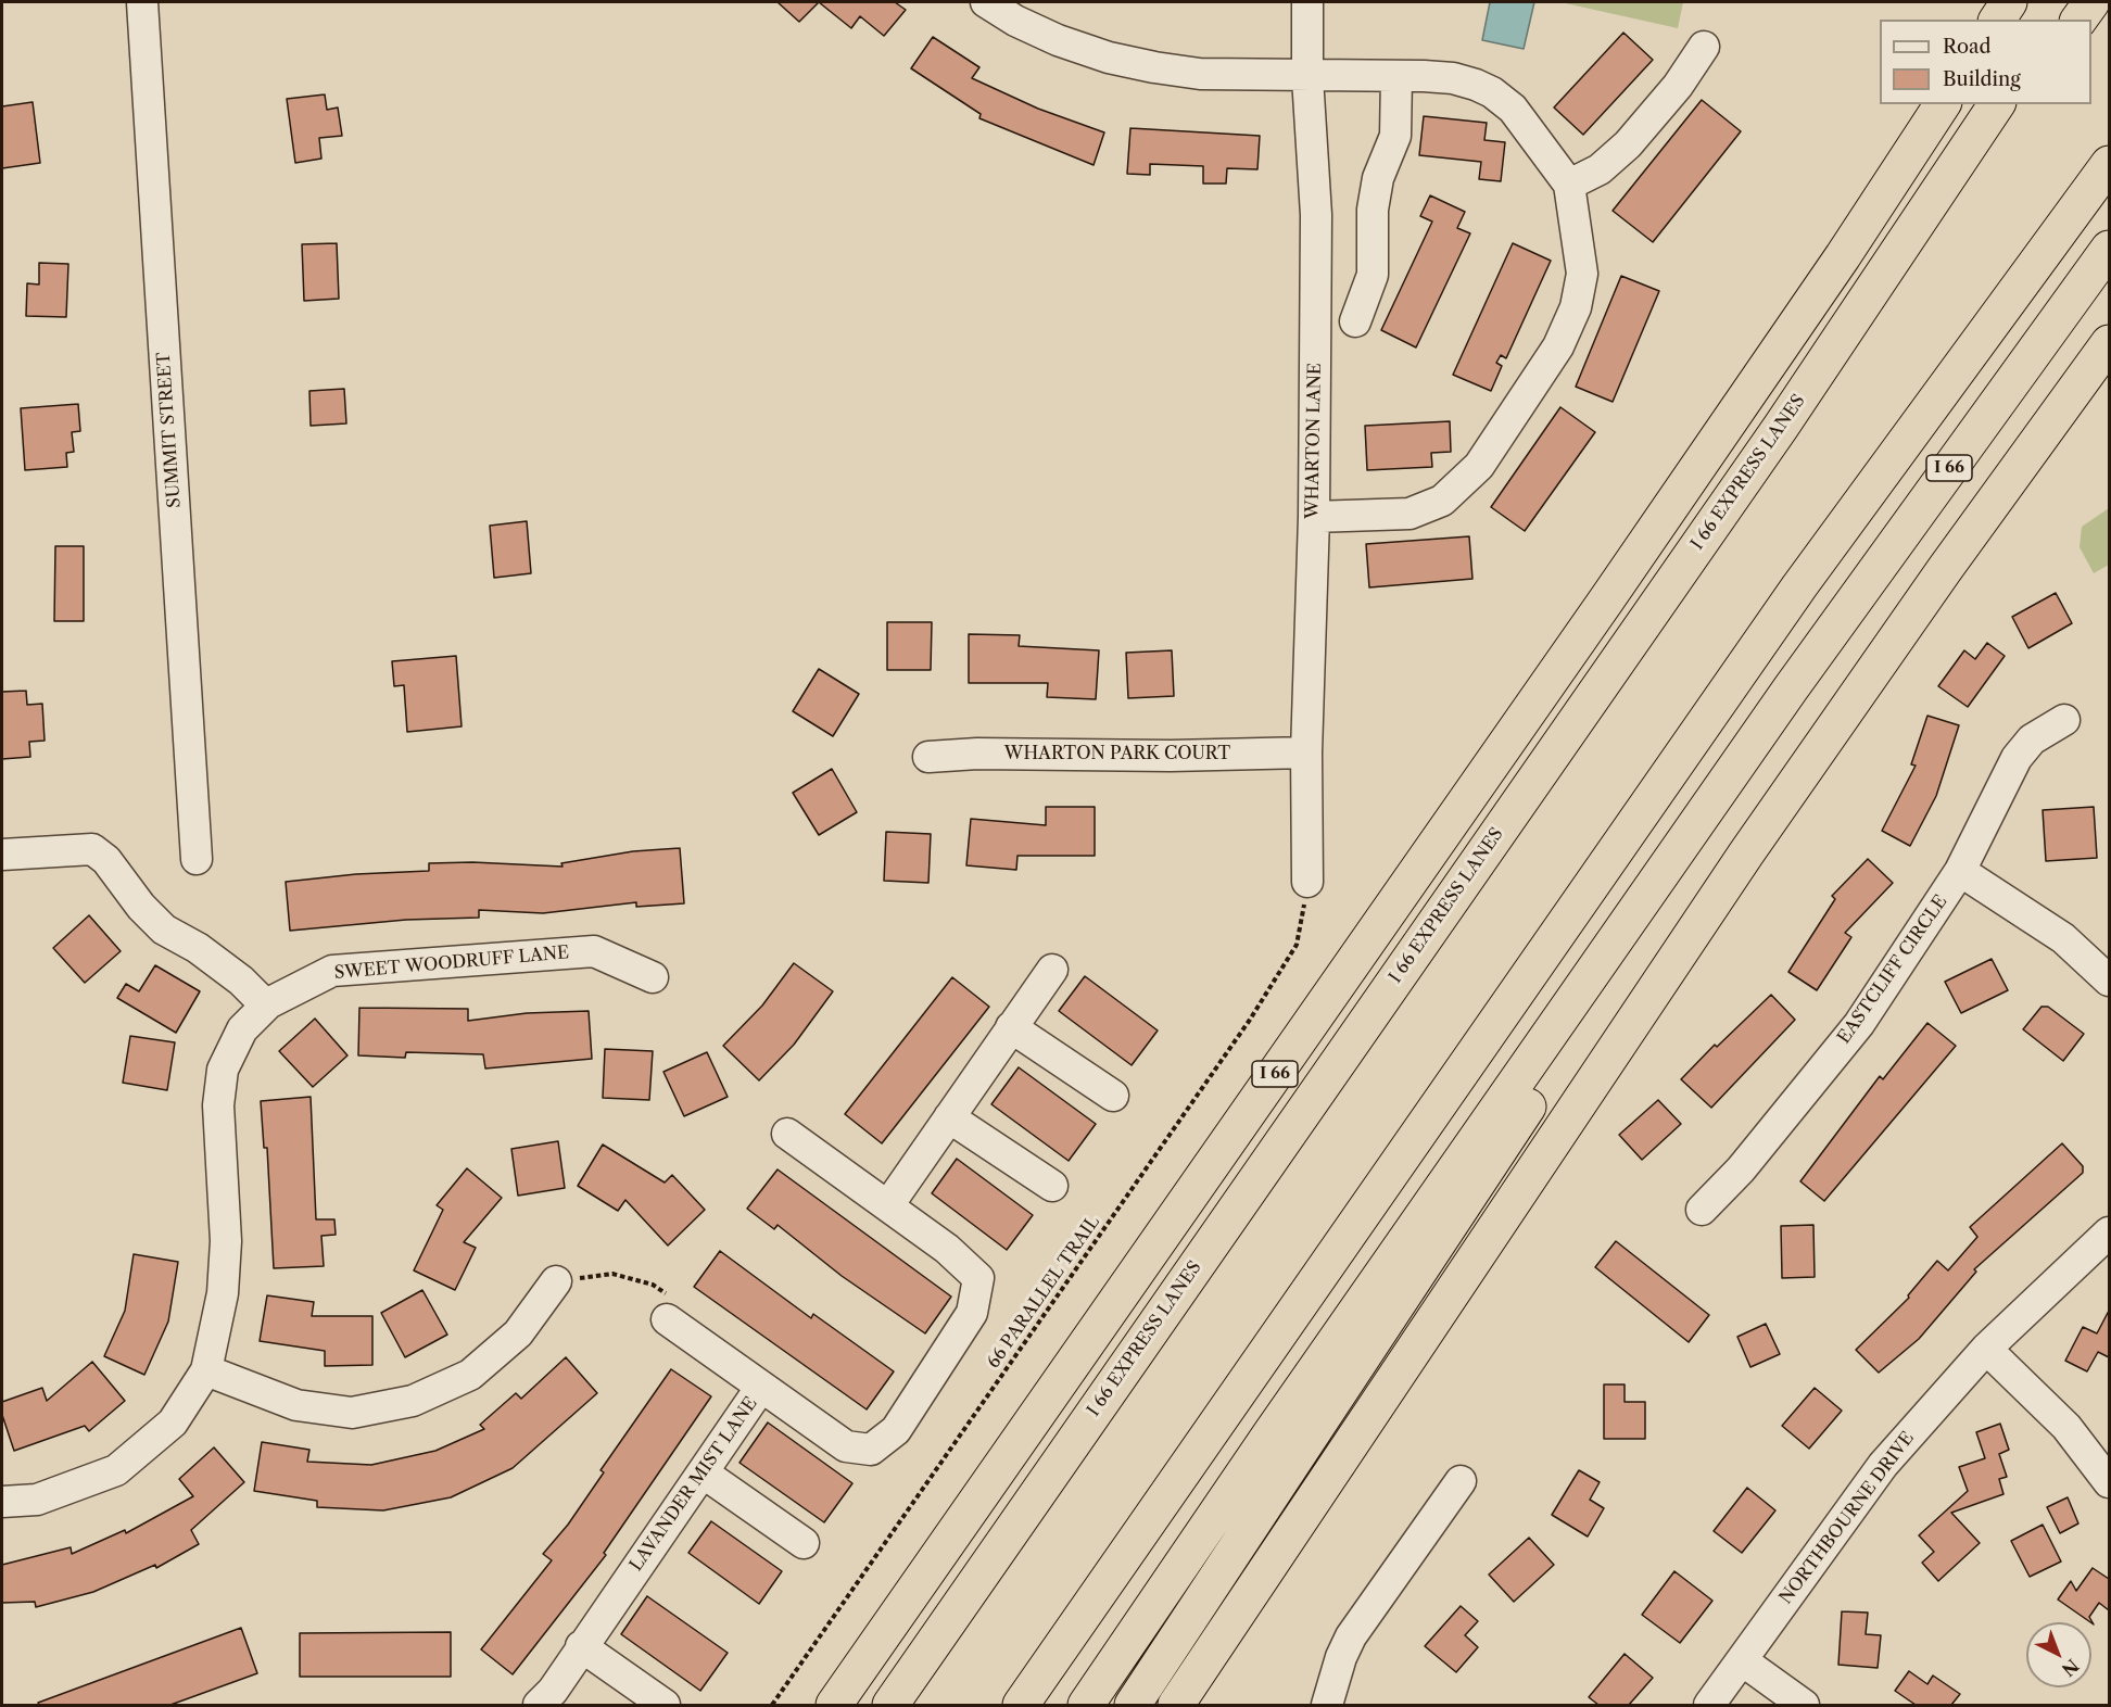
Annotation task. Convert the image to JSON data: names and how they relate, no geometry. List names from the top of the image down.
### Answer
{
  "streets": {
    "highway": ["I 66", "I 66 EXPRESS LANES"],
    "street": [
      "SUMMIT STREET",
      "WHARTON LANE",
      "WHARTON PARK COURT",
      "SWEET WOODRUFF LANE",
      "EASTCLIFF CIRCLE",
      "LAVANDER MIST LANE",
      "NORTHBOURNE DRIVE"
    ],
    "path": ["66 PARALLEL TRAIL"]
  },
  "crossings": [
    ["WHARTON LANE", "WHARTON PARK COURT"],
    ["WHARTON LANE", "66 PARALLEL TRAIL"]
  ],
  "legend": ["Road", "Building"],
  "north": "bottom right"
}
